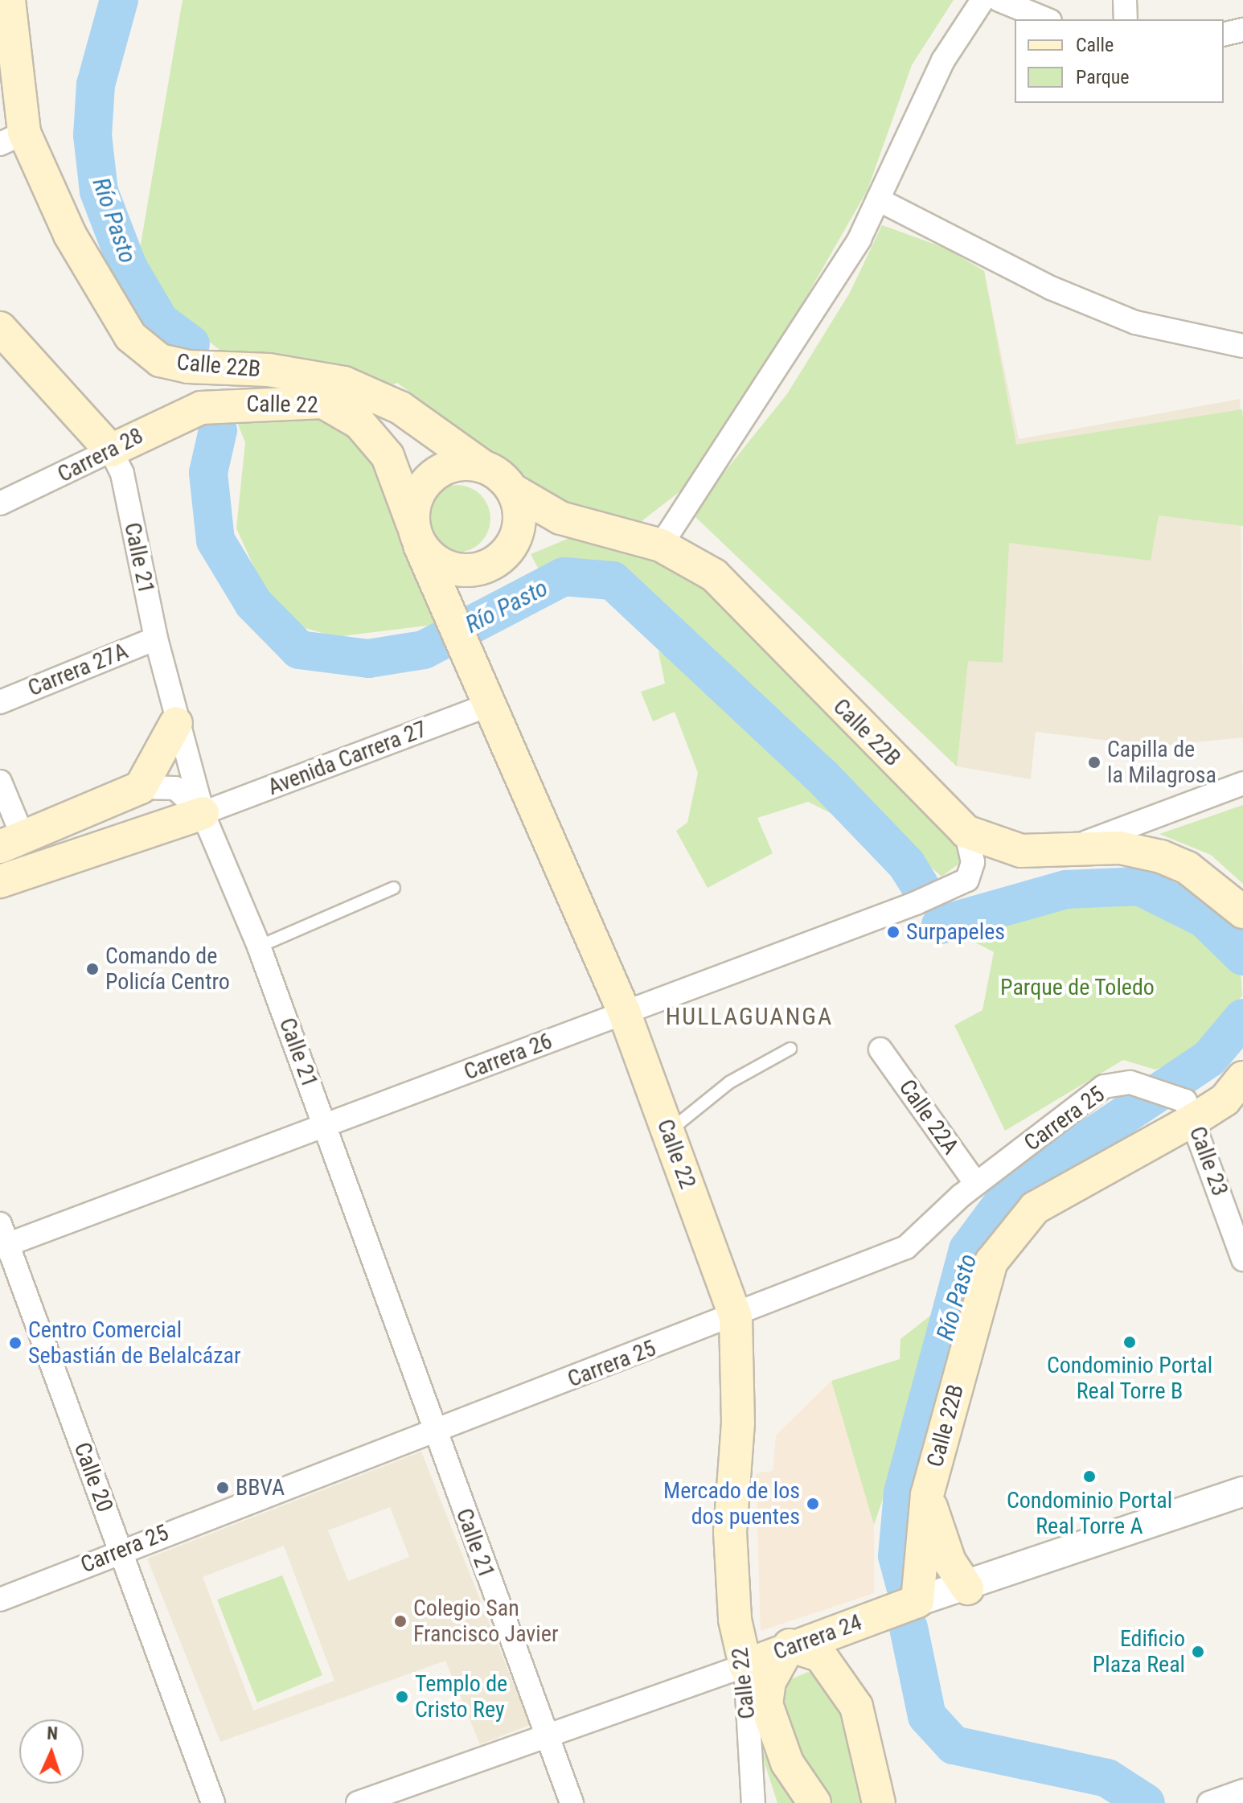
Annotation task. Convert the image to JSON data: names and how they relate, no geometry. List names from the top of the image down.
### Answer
{
  "streets": {
    "main road": [
      "Calle 22B",
      "Calle 22",
      "Carrera 28",
      "Calle 21",
      "Avenida Carrera 27",
      "Carrera 24"
    ],
    "street": [
      "Carrera 27A",
      "Carrera 26",
      "Calle 22A",
      "Carrera 25",
      "Calle 23",
      "Calle 20"
    ]
  },
  "crossings": [
    ["Calle 22B", "Calle 22"],
    ["Calle 22B", "Carrera 26"],
    ["Calle 22B", "Carrera 25"],
    ["Calle 22B", "Calle 23"],
    ["Calle 22B", "Carrera 24"],
    ["Calle 22", "Carrera 28"],
    ["Calle 22", "Avenida Carrera 27"],
    ["Calle 22", "Carrera 26"],
    ["Calle 22", "Carrera 25"],
    ["Calle 22", "Carrera 24"],
    ["Carrera 28", "Calle 21"],
    ["Calle 21", "Carrera 27A"],
    ["Calle 21", "Avenida Carrera 27"],
    ["Calle 21", "Carrera 26"],
    ["Calle 21", "Carrera 25"],
    ["Calle 21", "Carrera 24"],
    ["Carrera 26", "Calle 20"],
    ["Calle 22A", "Carrera 25"],
    ["Carrera 25", "Calle 23"],
    ["Carrera 25", "Calle 20"]
  ],
  "districts": ["HULLAGUANGA"],
  "water": ["Río Pasto"],
  "parks": ["Parque de Toledo"],
  "places": [
    "Capilla de la Milagrosa",
    "Surpapeles",
    "Comando de Policía Centro",
    "Condominio Portal Real Torre B",
    "Centro Comercial Sebastián de Belalcázar",
    "Condominio Portal Real Torre A",
    "BBVA",
    "Mercado de los dos puentes",
    "Colegio San Francisco Javier",
    "Edificio Plaza Real",
    "Templo de Cristo Rey"
  ],
  "legend": ["Calle", "Parque"],
  "north": "top"
}
